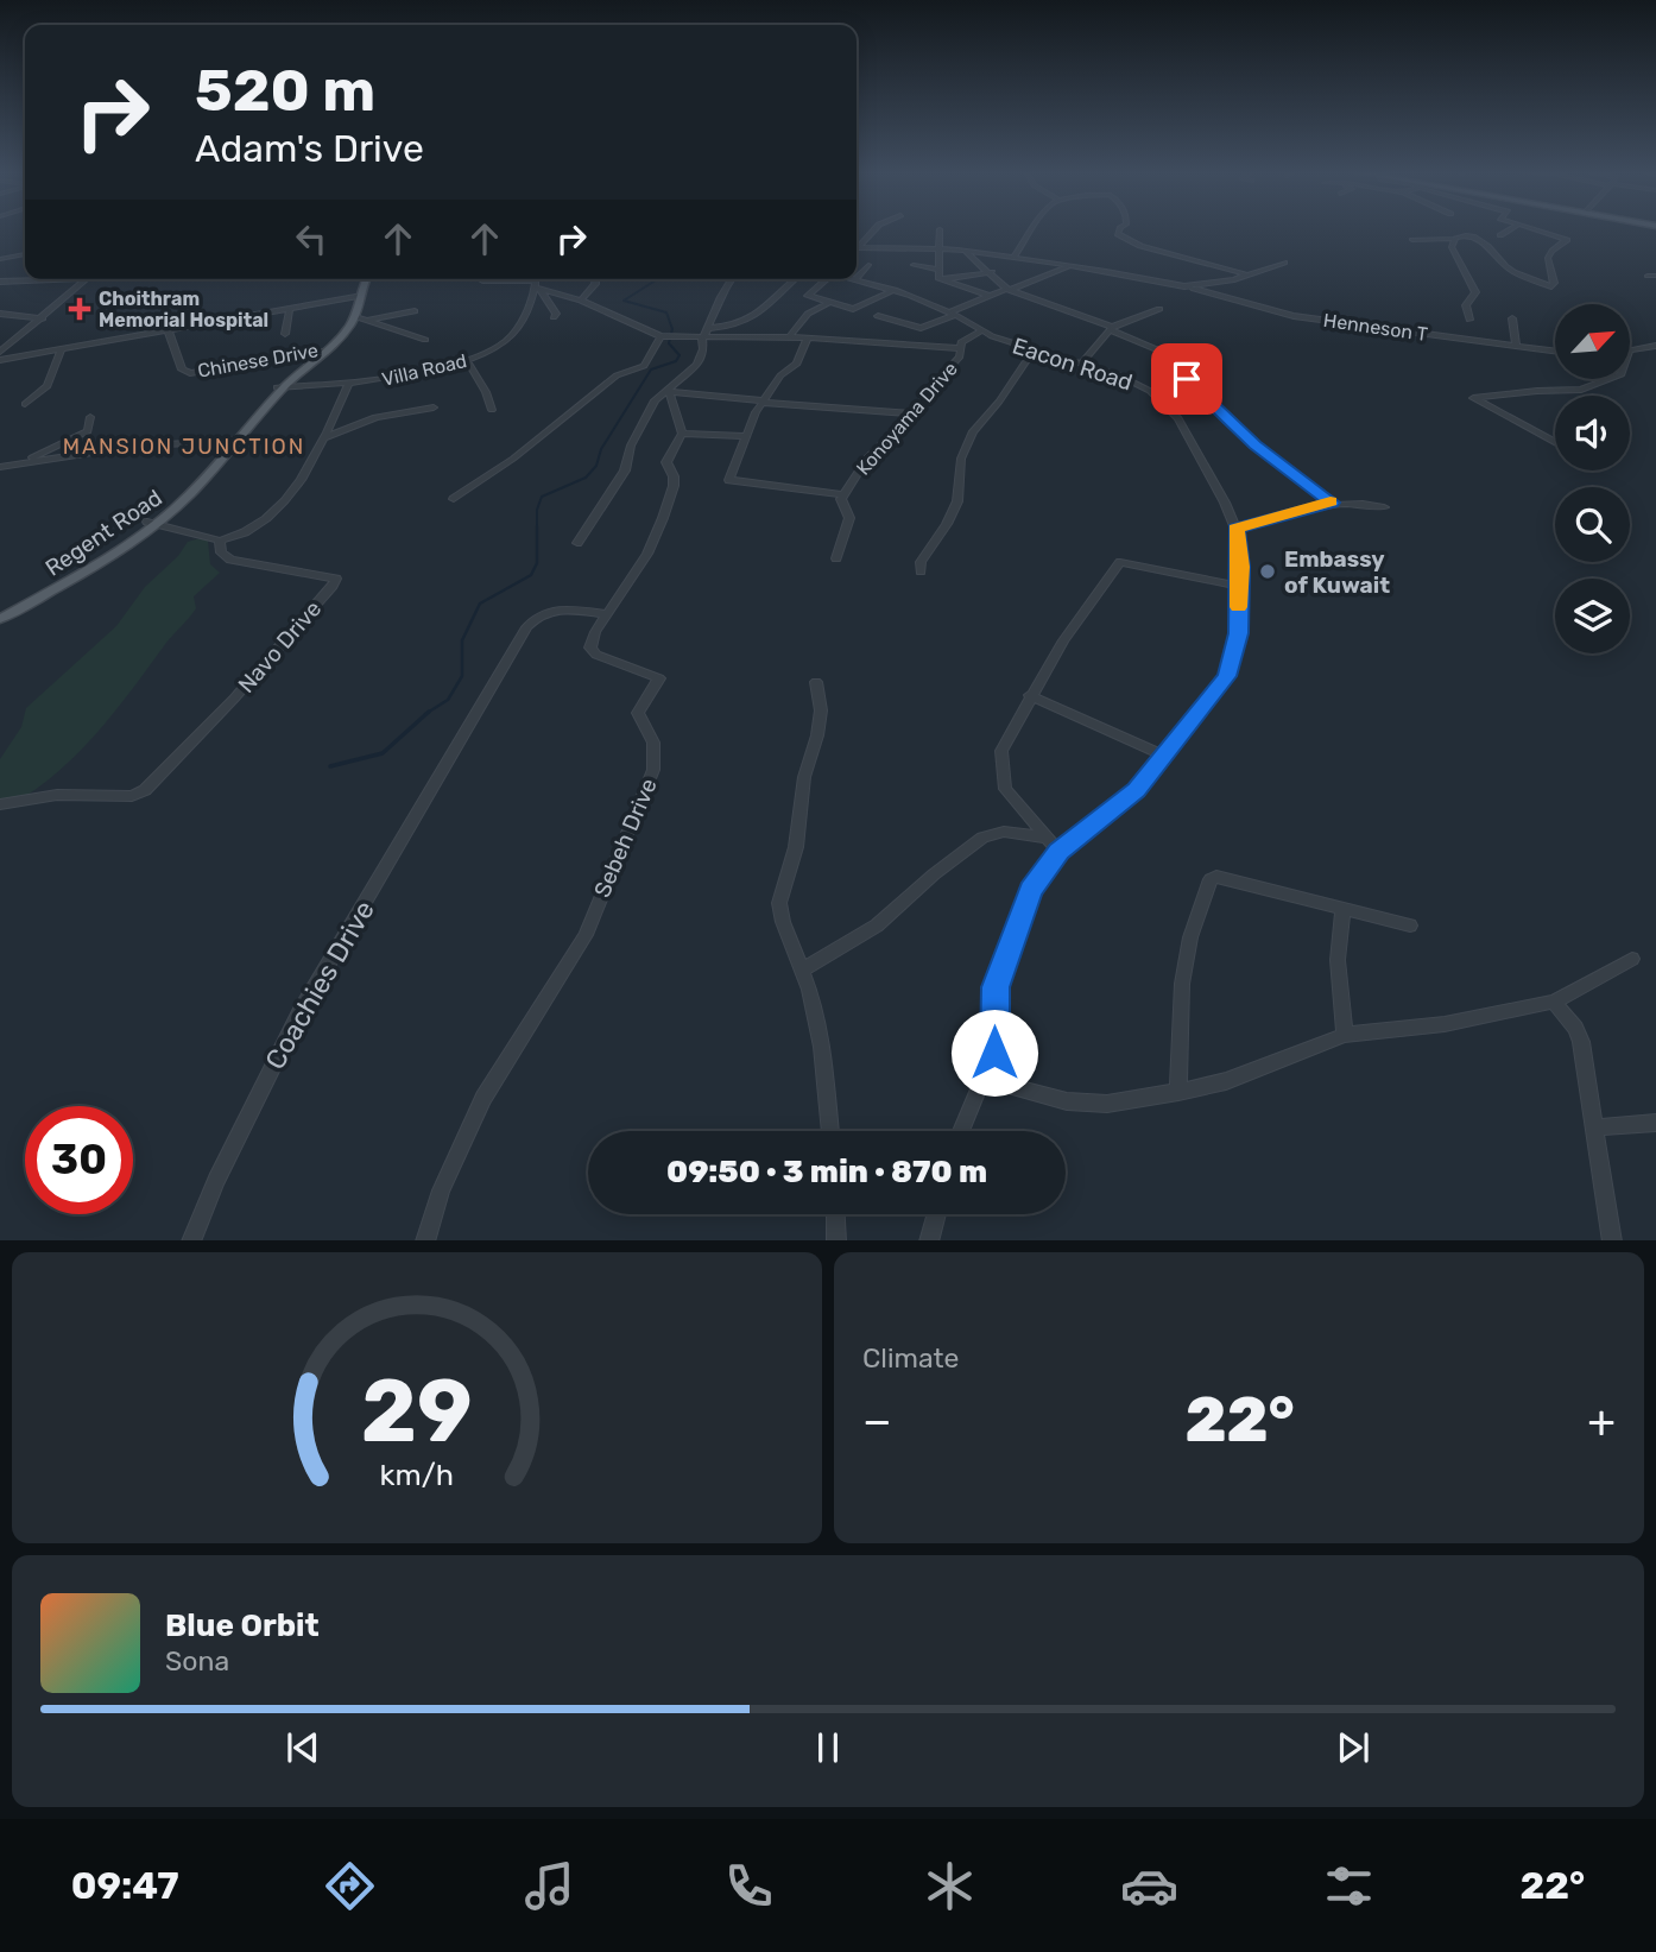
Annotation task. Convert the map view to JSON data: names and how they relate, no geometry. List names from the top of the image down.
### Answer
{
  "streets": {
    "main road": ["Regent Road"],
    "street": [
      "Henneson T",
      "Chinese Drive",
      "Eacon Road",
      "Villa Road",
      "Konoyama Drive",
      "Navo Drive",
      "Sebeh Drive",
      "Coachies Drive"
    ]
  },
  "crossings": [
    ["Chinese Drive", "Regent Road"],
    ["Eacon Road", "Konoyama Drive"],
    ["Villa Road", "Regent Road"],
    ["Regent Road", "Navo Drive"],
    ["Sebeh Drive", "Coachies Drive"]
  ],
  "districts": ["MANSION JUNCTION"],
  "places": {
    "health": ["Choithram Memorial Hospital"],
    "other": ["Embassy of Kuwait"]
  },
  "north": "top right",
  "page": {
    "turn": ["520 m", "Adam's Drive"],
    "limit": "30",
    "trip": "09:50 · 3 min · 870 m",
    "tile": "Climate",
    "heat": ["−", "22°", "+"],
    "song": ["Blue Orbit", "Sona"],
    "tabs": ["09:47", "22°"],
    "gauge": ["29", "km/h"]
  }
}
